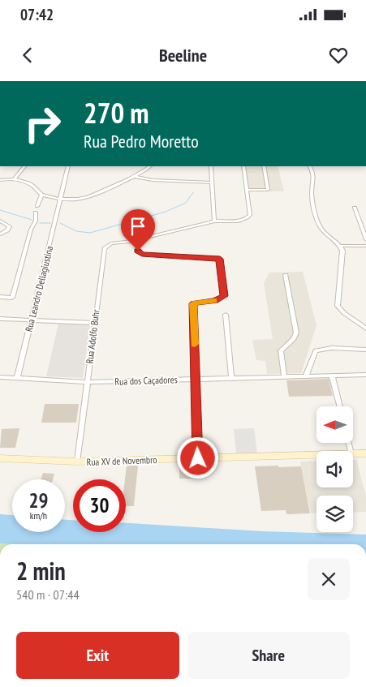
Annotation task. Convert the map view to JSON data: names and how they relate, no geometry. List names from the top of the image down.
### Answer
{
  "streets": {
    "main road": ["Rua XV de Novembro"],
    "street": ["Rua Leandro Dellagiustina", "Rua Adolfo Buhr", "Rua dos Caçadores"]
  },
  "crossings": [
    ["Rua Leandro Dellagiustina", "Rua dos Caçadores"],
    ["Rua Adolfo Buhr", "Rua dos Caçadores"],
    ["Rua Adolfo Buhr", "Rua XV de Novembro"]
  ],
  "north": "left",
  "page": {
    "status": "07:42",
    "header": "Beeline",
    "turn": ["270 m", "Rua Pedro Moretto"],
    "speed": "29 km/h",
    "limit": "30",
    "heading": ["2 min", "540 m · 07:44"],
    "buttons": ["Exit", "Share"]
  }
}
